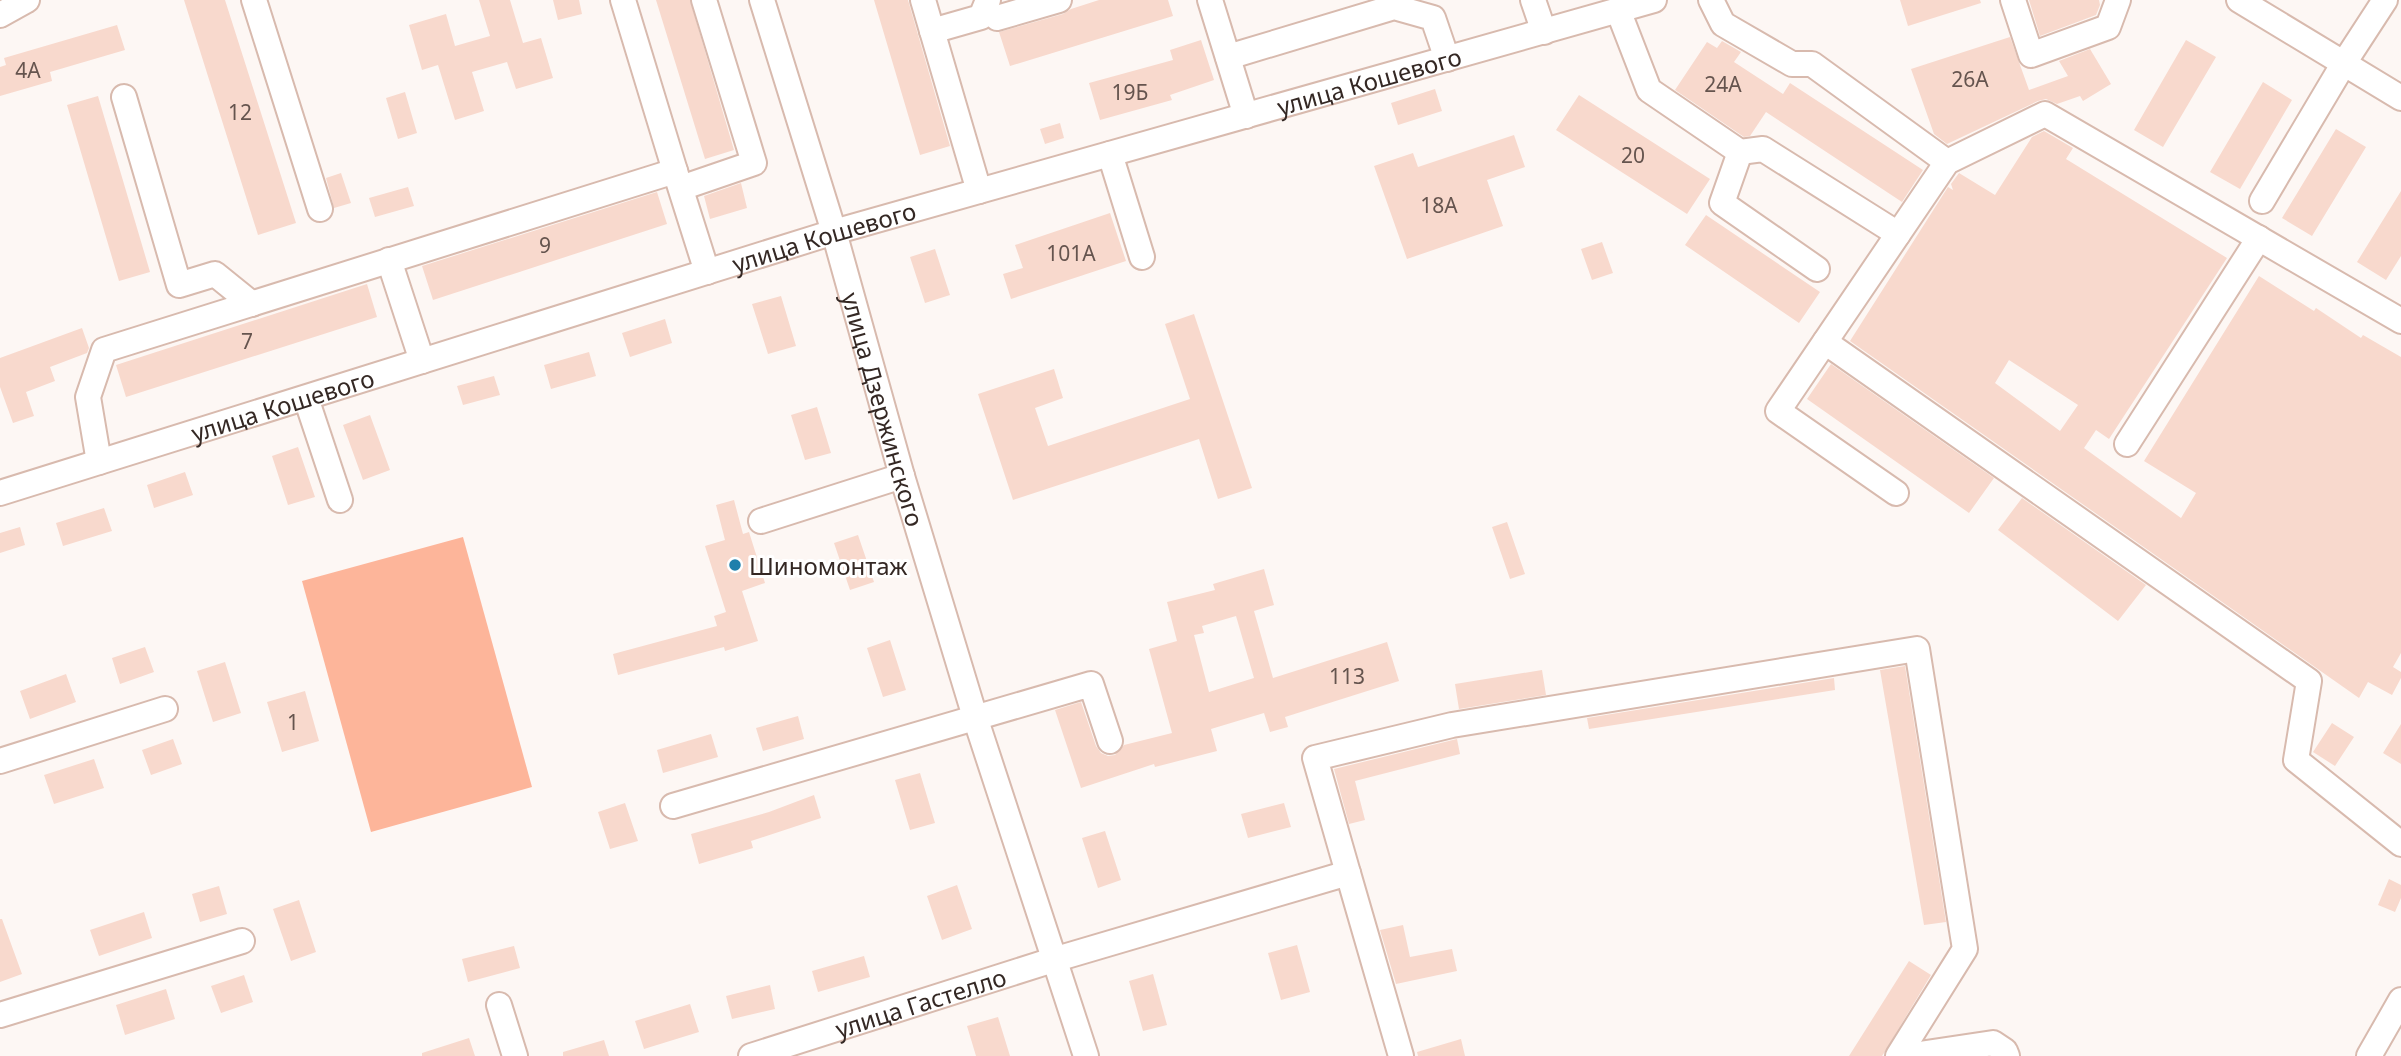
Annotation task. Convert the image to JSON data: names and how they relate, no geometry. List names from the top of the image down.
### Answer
{
  "streets": {
    "street": ["улица Кошевого", "улица Дзержинского", "улица Гастелло"]
  },
  "crossings": [
    ["улица Кошевого", "улица Дзержинского"],
    ["улица Дзержинского", "улица Гастелло"]
  ],
  "places": ["Шиномонтаж"],
  "house_numbers": [
    "4А",
    "26А",
    "24А",
    "19Б",
    "12",
    "20",
    "18А",
    "9",
    "101А",
    "7",
    "113",
    "1"
  ]
}
